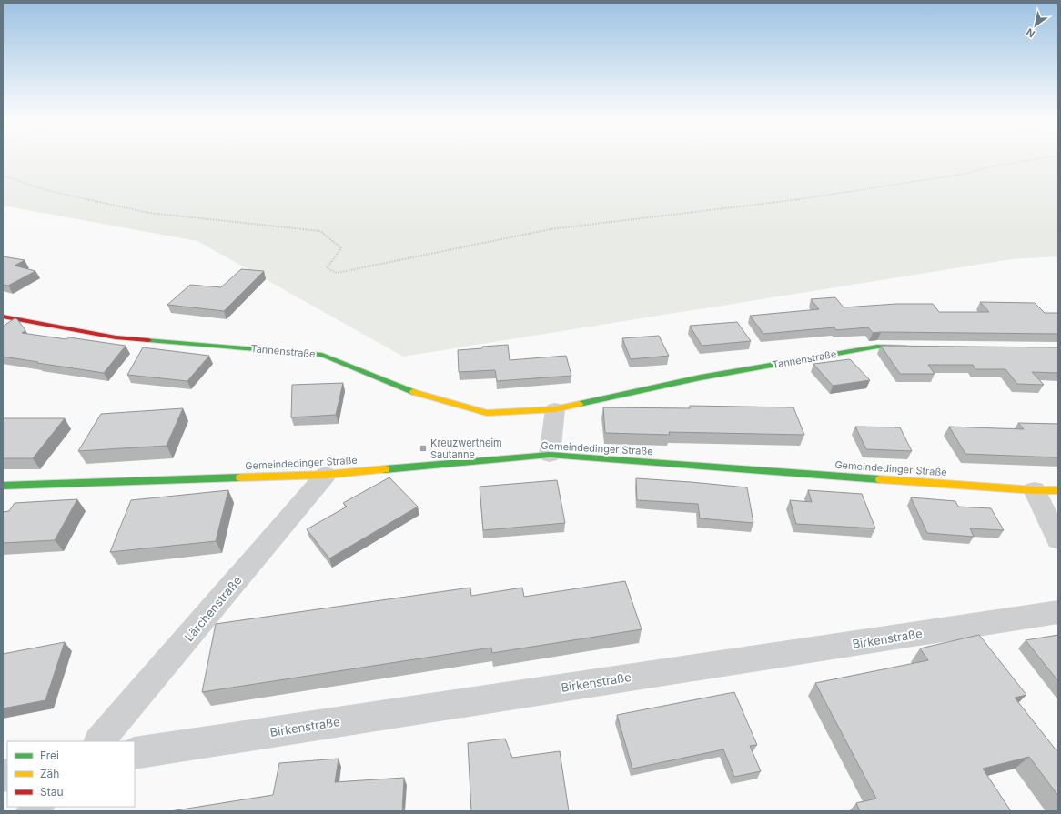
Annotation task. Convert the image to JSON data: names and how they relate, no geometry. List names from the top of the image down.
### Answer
{
  "streets": {
    "street": [
      "Tannenstraße",
      "Gemeindedinger Straße",
      "Lärchenstraße",
      "Birkenstraße"
    ]
  },
  "crossings": [
    ["Gemeindedinger Straße", "Lärchenstraße"]
  ],
  "places": {
    "transit": ["Kreuzwertheim Sautanne"]
  },
  "legend": ["Frei", "Zäh", "Stau"],
  "north": "bottom left"
}
